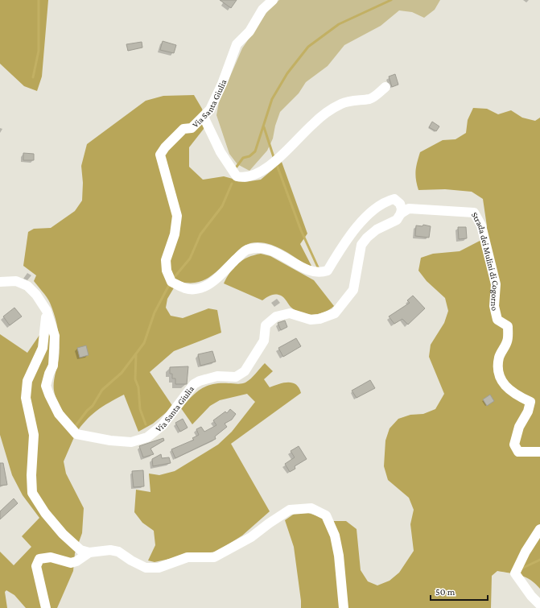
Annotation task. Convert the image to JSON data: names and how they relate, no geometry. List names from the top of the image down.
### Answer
{
  "streets": {
    "street": ["Via Santa Giulia", "Strada dei Mulini di Cogorno"]
  },
  "crossings": [
    ["Via Santa Giulia", "Strada dei Mulini di Cogorno"]
  ],
  "scale_bar": "50 m"
}
